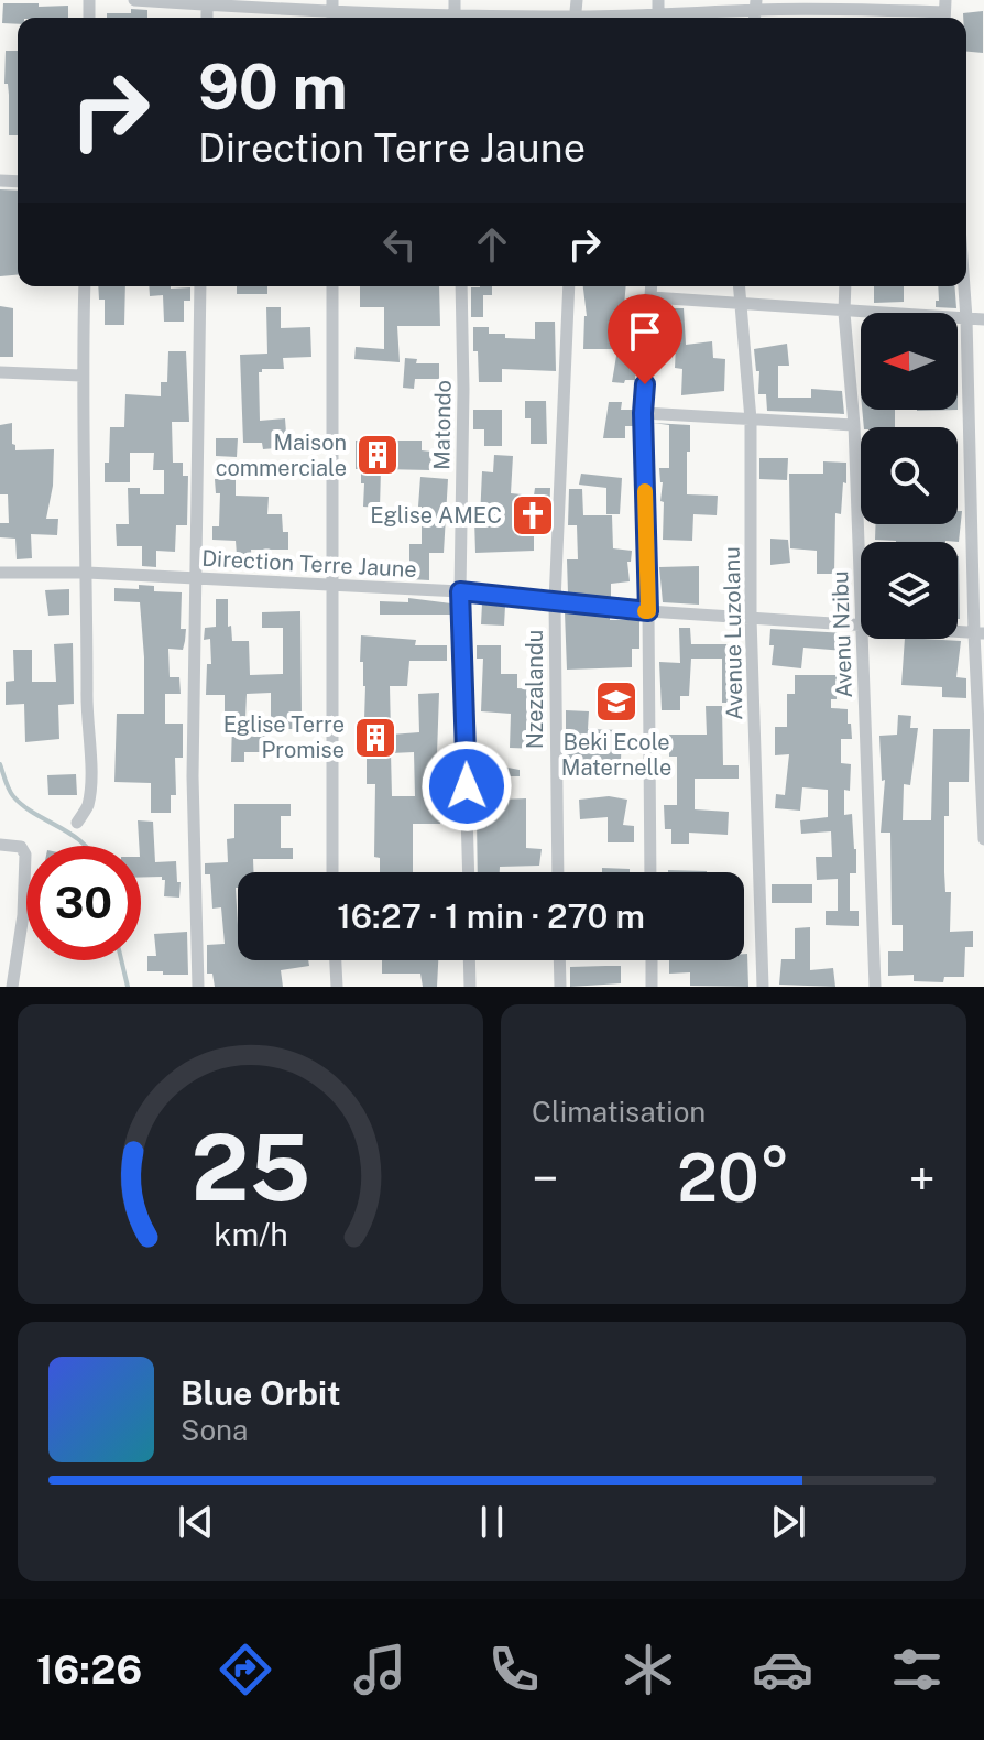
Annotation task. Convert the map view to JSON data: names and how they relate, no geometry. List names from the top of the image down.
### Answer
{
  "streets": {
    "street": [
      "Matondo",
      "Direction Terre Jaune",
      "Avenue Luzolanu",
      "Avenu Nzibu",
      "Nzezalandu"
    ]
  },
  "crossings": [
    ["Matondo", "Direction Terre Jaune"],
    ["Direction Terre Jaune", "Avenue Luzolanu"],
    ["Direction Terre Jaune", "Avenu Nzibu"],
    ["Direction Terre Jaune", "Nzezalandu"]
  ],
  "places": {
    "building": ["Maison commerciale", "Eglise Terre Promise"],
    "church": ["Eglise AMEC"],
    "school or university": ["Beki Ecole Maternelle"]
  },
  "north": "left",
  "page": {
    "turn": ["90 m", "Direction Terre Jaune"],
    "limit": "30",
    "trip": "16:27 · 1 min · 270 m",
    "tile": "Climatisation",
    "heat": ["−", "20°", "+"],
    "song": ["Blue Orbit", "Sona"],
    "tabs": "16:26",
    "gauge": ["25", "km/h"]
  }
}
